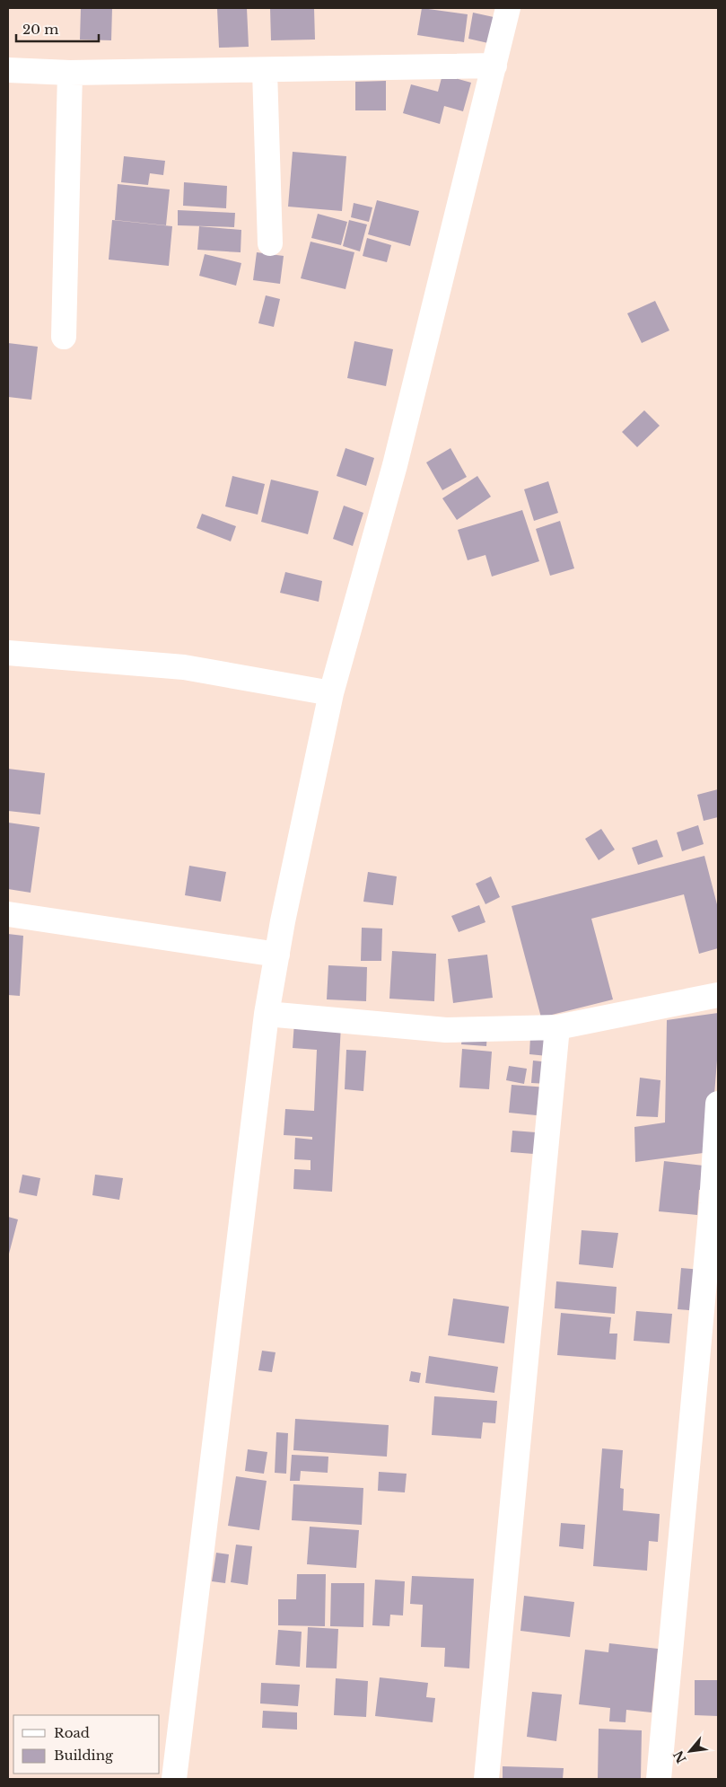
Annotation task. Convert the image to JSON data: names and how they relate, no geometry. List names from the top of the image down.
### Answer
{
  "legend": ["Road", "Building"],
  "scale_bar": "20 m",
  "north": "bottom left"
}
